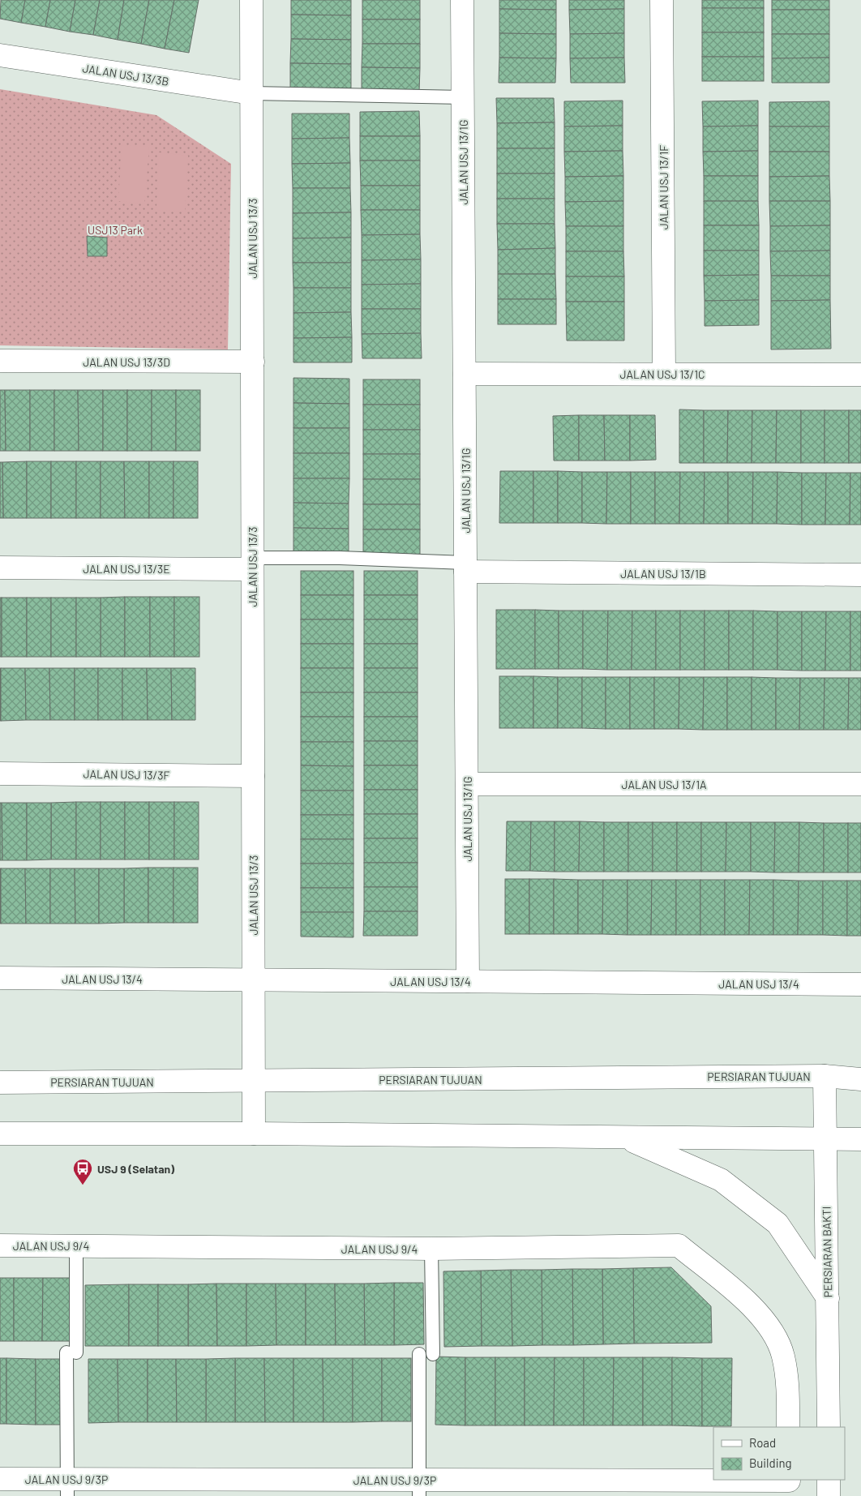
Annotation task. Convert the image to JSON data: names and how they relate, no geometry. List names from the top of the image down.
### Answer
{
  "streets": {
    "street": [
      "JALAN USJ 13/3B",
      "JALAN USJ 13/1G",
      "JALAN USJ 13/1F",
      "JALAN USJ 13/3",
      "JALAN USJ 13/3D",
      "JALAN USJ 13/1C",
      "JALAN USJ 13/3E",
      "JALAN USJ 13/1B",
      "JALAN USJ 13/3F",
      "JALAN USJ 13/1A",
      "JALAN USJ 13/4",
      "PERSIARAN TUJUAN",
      "JALAN USJ 9/4",
      "PERSIARAN BAKTI",
      "JALAN USJ 9/3P"
    ]
  },
  "crossings": [
    ["JALAN USJ 13/3B", "JALAN USJ 13/3"],
    ["JALAN USJ 13/1G", "JALAN USJ 13/1C"],
    ["JALAN USJ 13/1G", "JALAN USJ 13/1B"],
    ["JALAN USJ 13/1G", "JALAN USJ 13/1A"],
    ["JALAN USJ 13/1G", "JALAN USJ 13/4"],
    ["JALAN USJ 13/1F", "JALAN USJ 13/1C"],
    ["JALAN USJ 13/3", "JALAN USJ 13/3D"],
    ["JALAN USJ 13/3", "JALAN USJ 13/3E"],
    ["JALAN USJ 13/3", "JALAN USJ 13/3F"],
    ["JALAN USJ 13/3", "JALAN USJ 13/4"],
    ["JALAN USJ 13/3", "PERSIARAN TUJUAN"],
    ["PERSIARAN TUJUAN", "PERSIARAN BAKTI"]
  ],
  "parks": ["USJ13 Park"],
  "places": {
    "bus stop": ["USJ 9 (Selatan)"]
  },
  "legend": ["Road", "Building"]
}
